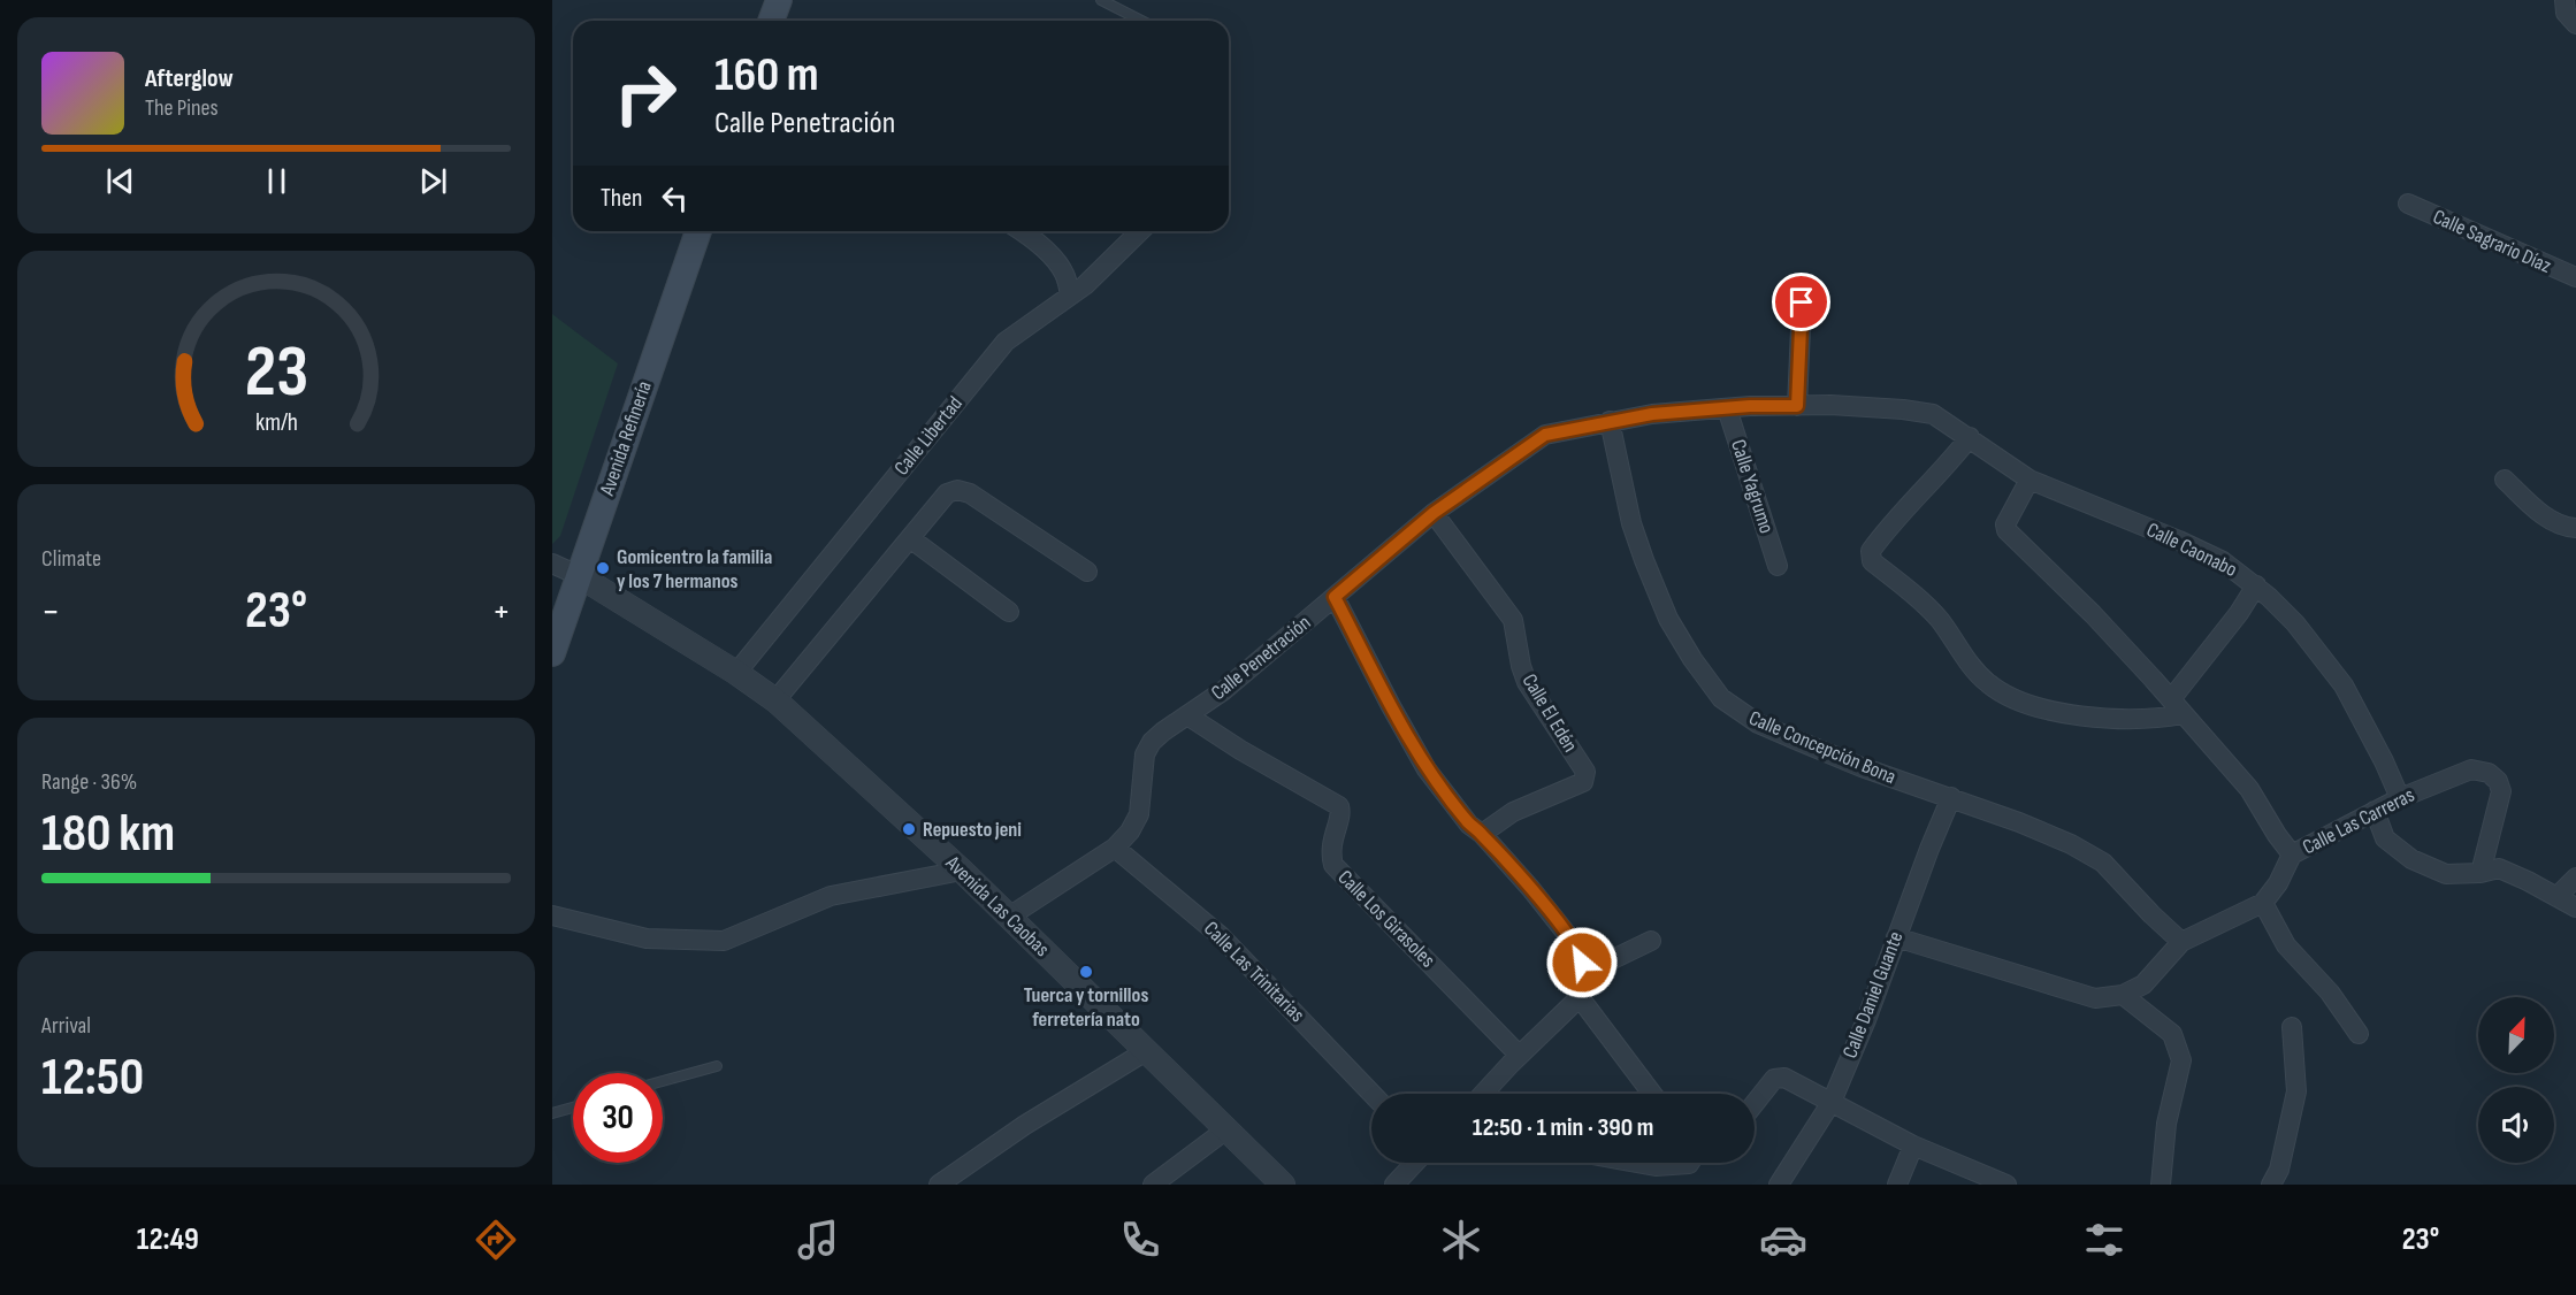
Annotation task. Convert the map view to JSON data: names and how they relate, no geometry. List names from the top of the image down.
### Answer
{
  "streets": {
    "main road": ["Avenida Refinería"],
    "street": [
      "Calle Sagrario Díaz",
      "Calle Libertad",
      "Calle Yagrumo",
      "Calle Caonabo",
      "Calle Penetración",
      "Calle El Edén",
      "Calle Concepción Bona",
      "Calle Las Carreras",
      "Avenida Las Caobas",
      "Calle Los Girasoles",
      "Calle Las Trinitarias",
      "Calle Daniel Guante"
    ]
  },
  "crossings": [
    ["Calle Libertad", "Avenida Las Caobas"],
    ["Avenida Refinería", "Avenida Las Caobas"],
    ["Calle Yagrumo", "Calle Penetración"],
    ["Calle Caonabo", "Calle Penetración"],
    ["Calle Caonabo", "Calle Las Carreras"],
    ["Calle Penetración", "Calle El Edén"],
    ["Calle Penetración", "Calle Concepción Bona"],
    ["Calle Penetración", "Avenida Las Caobas"],
    ["Calle Penetración", "Calle Los Girasoles"],
    ["Calle Penetración", "Calle Las Trinitarias"],
    ["Calle Concepción Bona", "Calle Daniel Guante"]
  ],
  "places": ["Gomicentro la familia y los 7 hermanos", "Repuesto jeni", "Tuerca y tornillos ferretería nato"],
  "north": "top right",
  "page": {
    "turn": ["160 m", "Calle Penetración"],
    "song": ["Afterglow", "The Pines"],
    "then": "Then",
    "tile": [
      "Climate",
      ["Range · 36%", "180 km"],
      ["Arrival", "12:50"]
    ],
    "heat": ["−", "23°", "+"],
    "limit": "30",
    "trip": "12:50 · 1 min · 390 m",
    "tabs": ["12:49", "23°"],
    "gauge": ["23", "km/h"]
  }
}
